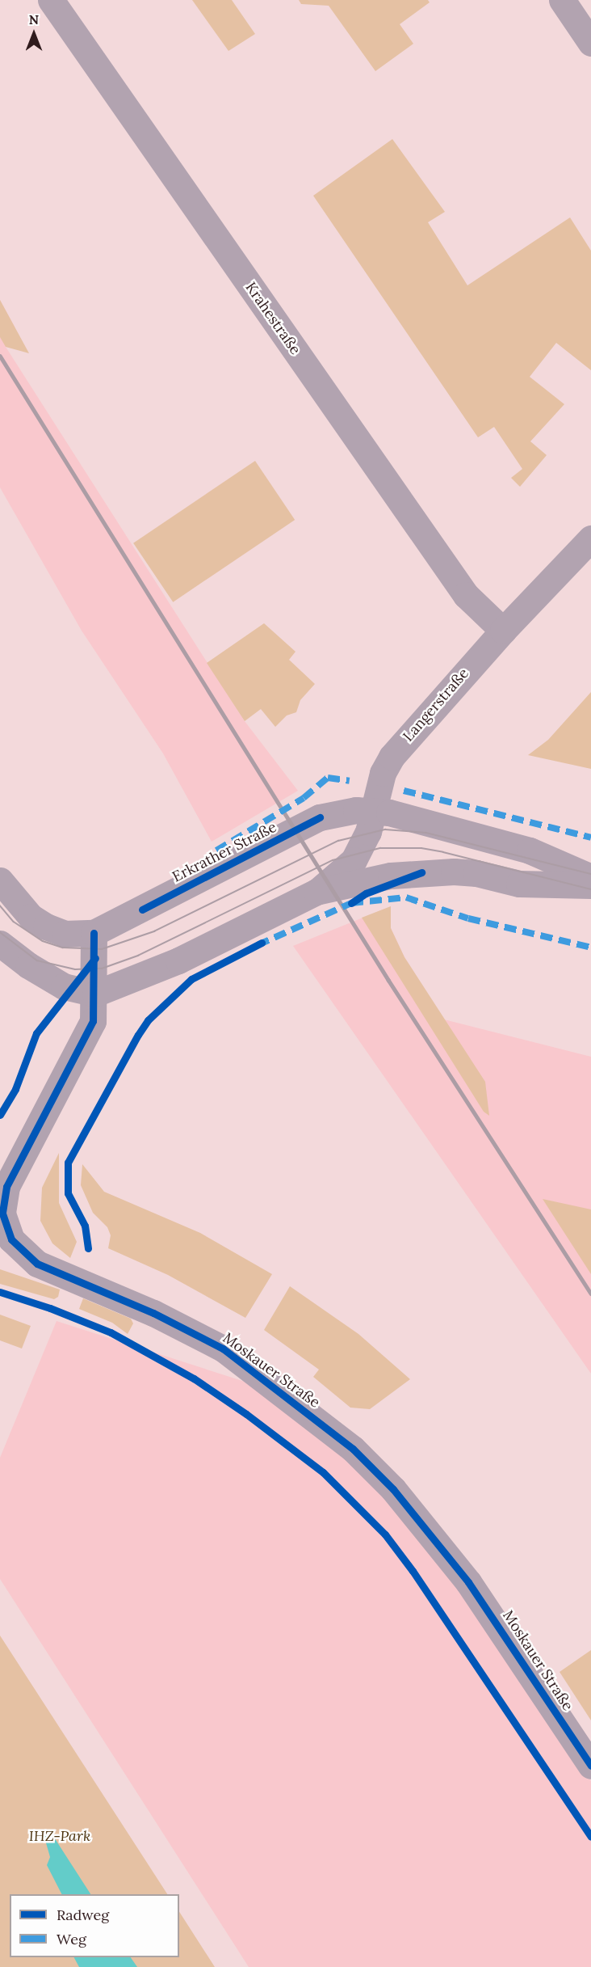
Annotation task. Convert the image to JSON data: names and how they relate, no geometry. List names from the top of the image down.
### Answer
{
  "streets": {
    "street": [
      "Krahestraße",
      "Langerstraße",
      "Erkrather Straße",
      "Moskauer Straße"
    ]
  },
  "crossings": [
    ["Krahestraße", "Langerstraße"],
    ["Langerstraße", "Erkrather Straße"],
    ["Erkrather Straße", "Moskauer Straße"]
  ],
  "parks": ["IHZ-Park"],
  "legend": ["Radweg", "Weg"],
  "north": "top"
}
